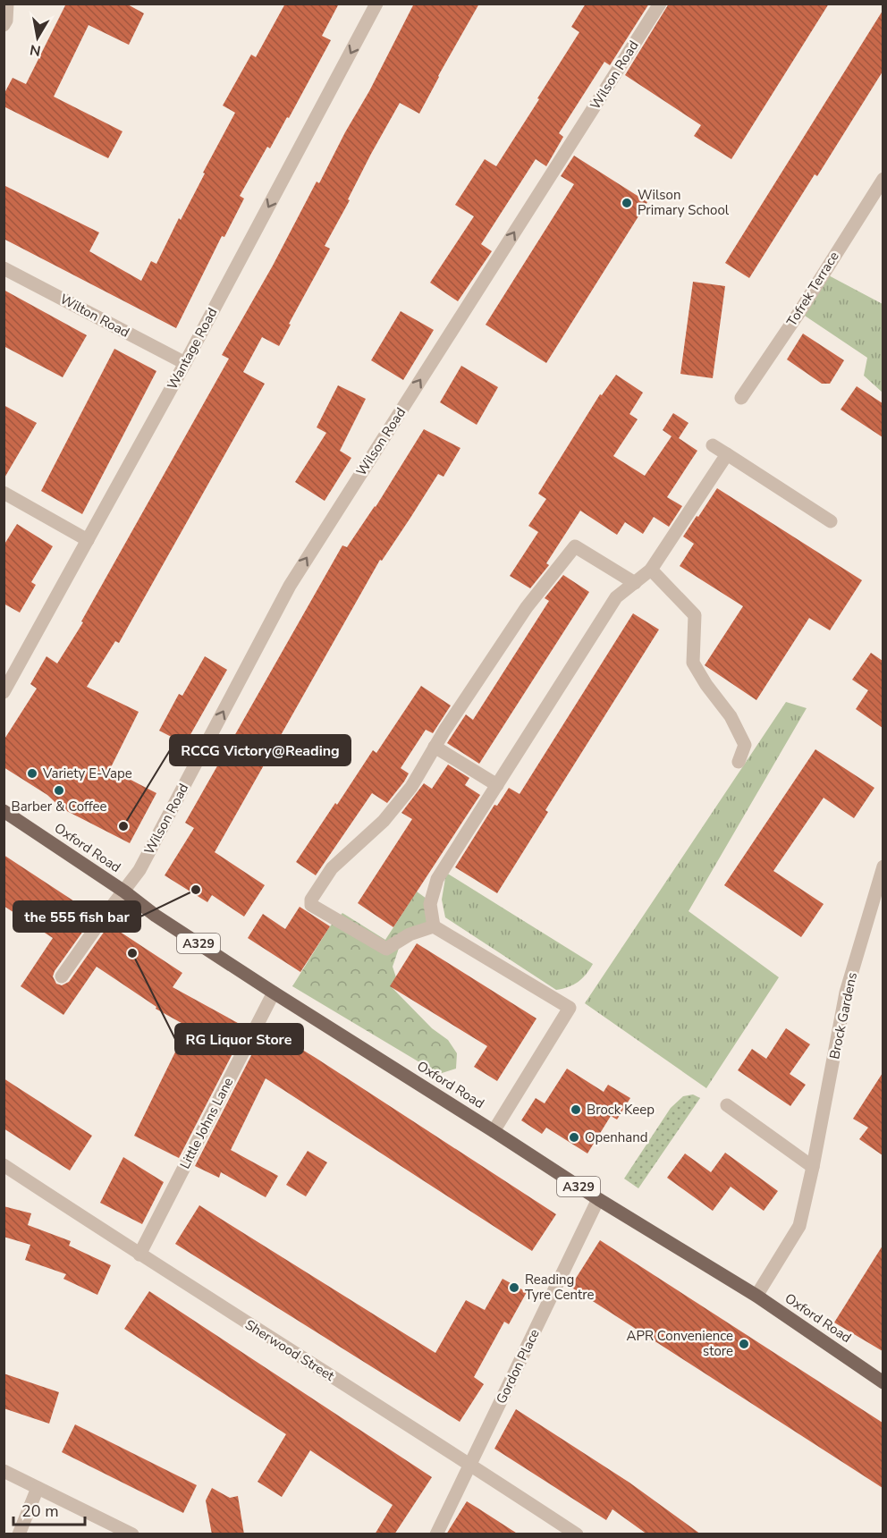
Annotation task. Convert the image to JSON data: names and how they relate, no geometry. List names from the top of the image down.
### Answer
{
  "streets": {
    "main road": ["Oxford Road", "A329"],
    "street": [
      "Wilson Road",
      "Tofrek Terrace",
      "Wilton Road",
      "Wantage Road",
      "Brock Gardens",
      "Little Johns Lane",
      "Sherwood Street",
      "Gordon Place"
    ]
  },
  "crossings": [
    ["Wilson Road", "Oxford Road"],
    ["Wilton Road", "Wantage Road"],
    ["Oxford Road", "Brock Gardens"],
    ["Oxford Road", "Little Johns Lane"],
    ["Oxford Road", "Gordon Place"],
    ["Little Johns Lane", "Sherwood Street"],
    ["Sherwood Street", "Gordon Place"]
  ],
  "one_way": ["Wilson Road", "Wantage Road"],
  "places": [
    "Wilson Primary School",
    "Variety E-Vape",
    "Barber & Coffee",
    "RCCG Victory@Reading",
    "the 555 fish bar",
    "RG Liquor Store",
    "Brock Keep",
    "Openhand",
    "Reading Tyre Centre",
    "APR Convenience store"
  ],
  "scale_bar": "20 m",
  "north": "bottom"
}
